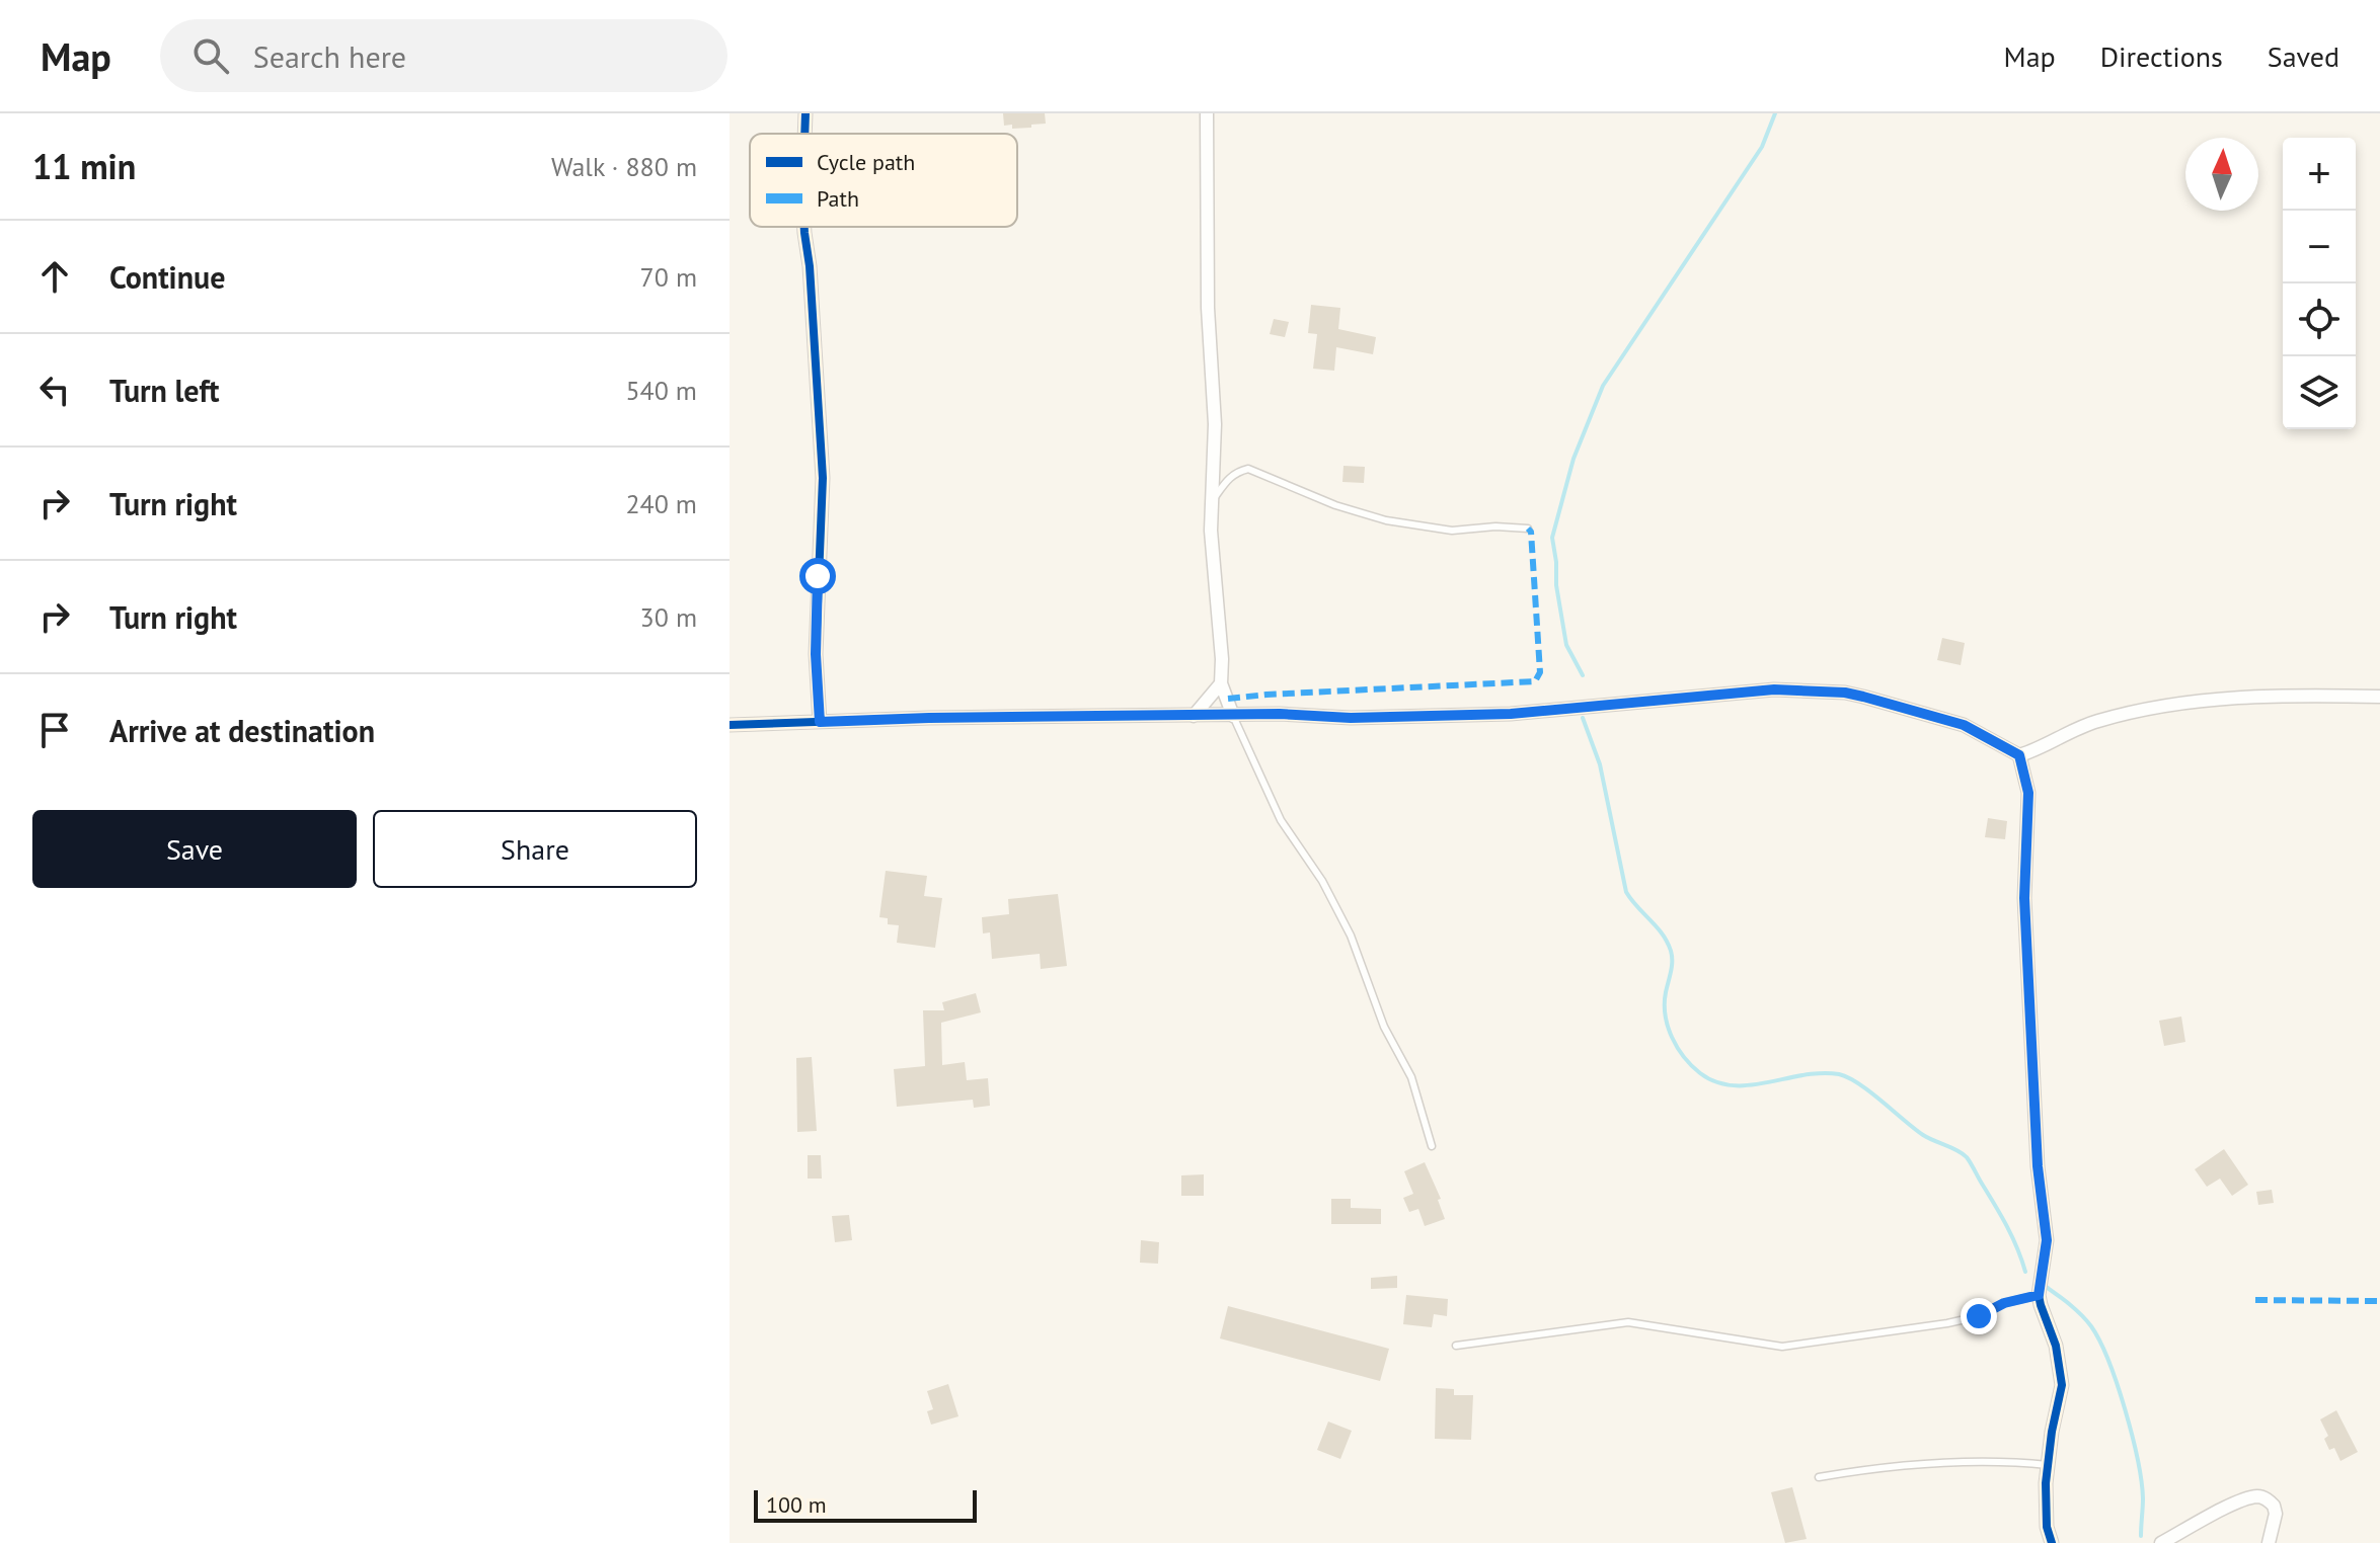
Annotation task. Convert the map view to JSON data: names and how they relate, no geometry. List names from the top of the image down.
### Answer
{
  "legend": ["Cycle path", "Path"],
  "scale_bar": "100 m",
  "north": "top",
  "page": {
    "header": "Map",
    "search": "Search here",
    "nav": ["Map", "Directions", "Saved"],
    "heading": ["11 min", "Walk · 880 m"],
    "map_buttons": ["+", "−"],
    "list": [
      ["Continue", "70 m"],
      ["Turn left", "540 m"],
      ["Turn right", "240 m"],
      ["Turn right", "30 m"],
      "Arrive at destination"
    ],
    "buttons": ["Save", "Share"],
    "scale": "100 m"
  }
}
